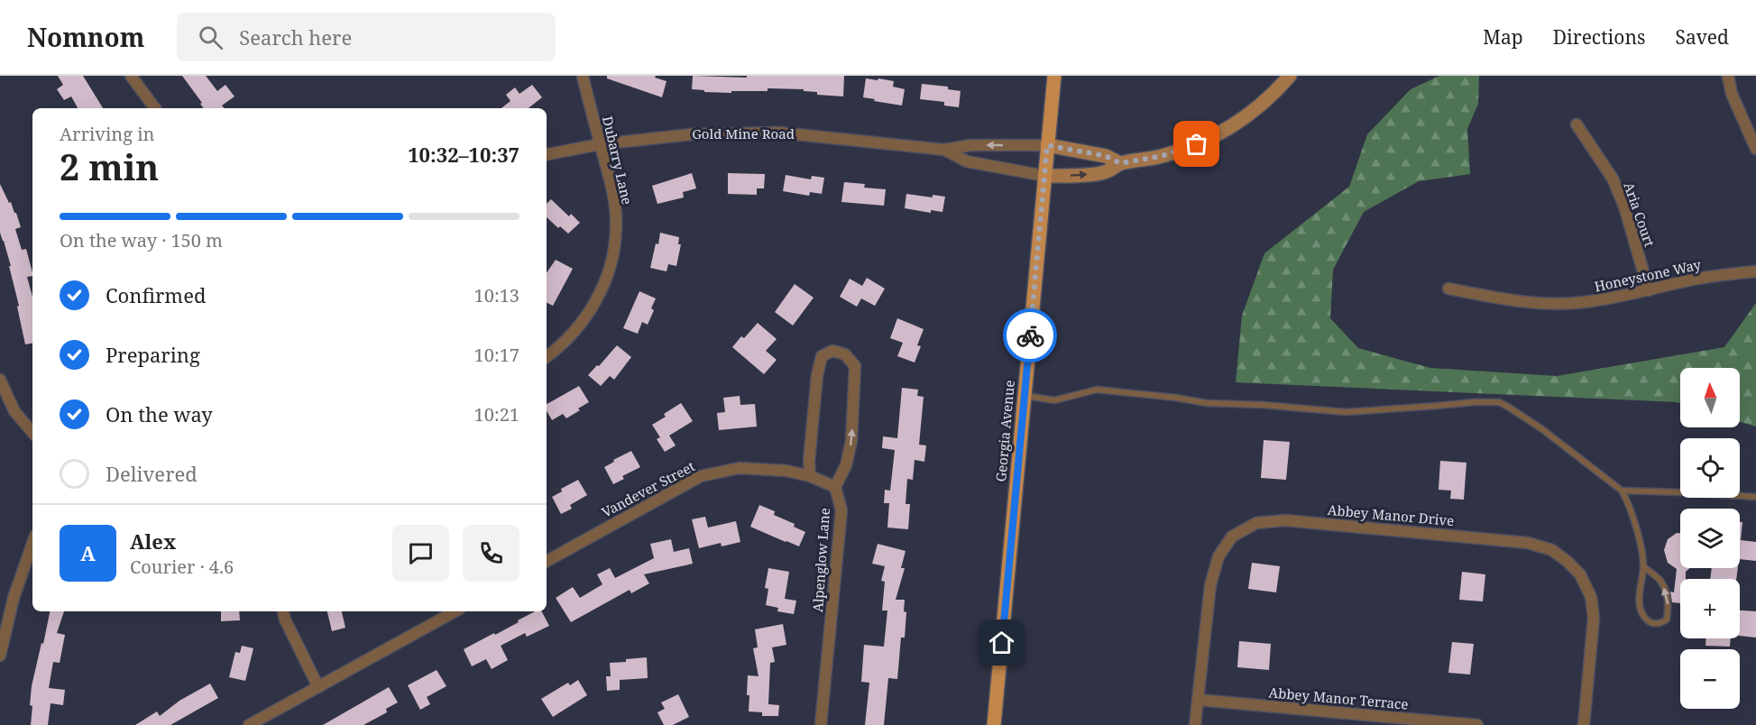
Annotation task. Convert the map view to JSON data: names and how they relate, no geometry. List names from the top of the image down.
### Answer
{
  "streets": {
    "main road": ["Georgia Avenue"],
    "street": [
      "Gold Mine Road",
      "Dubarry Lane",
      "Aria Court",
      "Honeystone Way",
      "Vandever Street",
      "Abbey Manor Drive",
      "Alpenglow Lane",
      "Abbey Manor Terrace"
    ]
  },
  "crossings": [
    ["Gold Mine Road", "Dubarry Lane"],
    ["Gold Mine Road", "Georgia Avenue"],
    ["Aria Court", "Honeystone Way"],
    ["Vandever Street", "Alpenglow Lane"],
    ["Abbey Manor Drive", "Abbey Manor Terrace"]
  ],
  "north": "top",
  "page": {
    "header": "Nomnom",
    "search": "Search here",
    "nav": ["Map", "Directions", "Saved"],
    "heading": ["2 min", "Arriving in", "10:32–10:37"],
    "panel": ["Alex", "Courier · 4.6"],
    "bar": "On the way · 150 m",
    "list": [
      ["Confirmed", "10:13"],
      ["Preparing", "10:17"],
      ["On the way", "10:21"],
      "Delivered"
    ],
    "map_buttons": ["+", "−"],
    "round": "A"
  }
}
